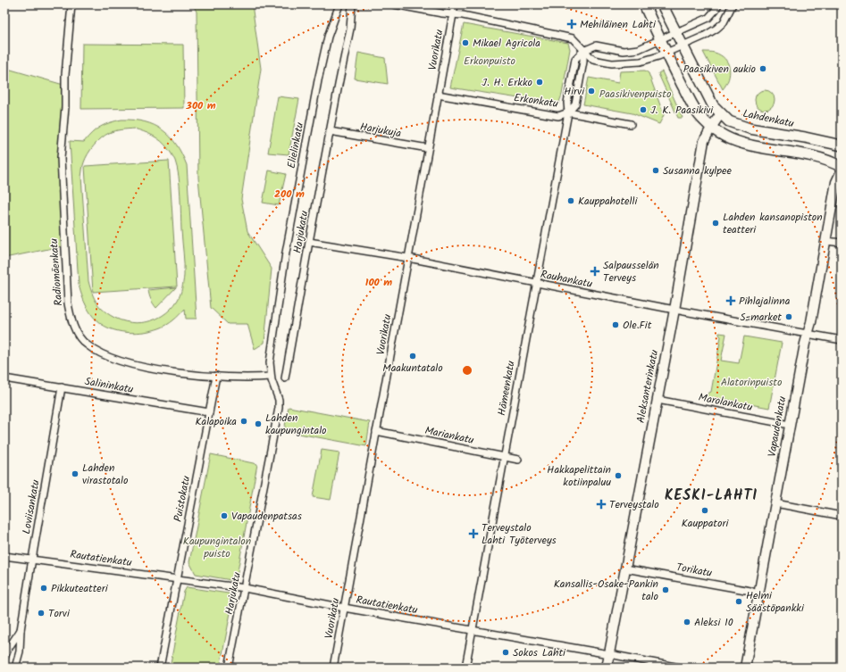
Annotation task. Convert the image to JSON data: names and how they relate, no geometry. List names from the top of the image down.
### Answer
{
  "streets": {
    "main road": ["Lahdenkatu", "Aleksanterinkatu", "Vapaudenkatu"],
    "street": [
      "Vuorikatu",
      "Erkonkatu",
      "Harjukuja",
      "Elielinkatu",
      "Harjukatu",
      "Radiomäenkatu",
      "Rauhankatu",
      "Salininkatu",
      "Hämeenkatu",
      "Marolankatu",
      "Mariankatu",
      "Puistokatu",
      "Loviisankatu",
      "Rautatienkatu",
      "Torikatu"
    ]
  },
  "crossings": [
    ["Vuorikatu", "Erkonkatu"],
    ["Vuorikatu", "Harjukuja"],
    ["Vuorikatu", "Rauhankatu"],
    ["Vuorikatu", "Mariankatu"],
    ["Vuorikatu", "Rautatienkatu"],
    ["Erkonkatu", "Hämeenkatu"],
    ["Lahdenkatu", "Aleksanterinkatu"],
    ["Harjukuja", "Harjukatu"],
    ["Elielinkatu", "Harjukatu"],
    ["Elielinkatu", "Radiomäenkatu"],
    ["Harjukatu", "Radiomäenkatu"],
    ["Harjukatu", "Rauhankatu"],
    ["Harjukatu", "Rautatienkatu"],
    ["Radiomäenkatu", "Puistokatu"],
    ["Rauhankatu", "Aleksanterinkatu"],
    ["Rauhankatu", "Hämeenkatu"],
    ["Rauhankatu", "Vapaudenkatu"],
    ["Salininkatu", "Puistokatu"],
    ["Salininkatu", "Loviisankatu"],
    ["Aleksanterinkatu", "Marolankatu"],
    ["Aleksanterinkatu", "Rautatienkatu"],
    ["Aleksanterinkatu", "Torikatu"],
    ["Hämeenkatu", "Mariankatu"],
    ["Hämeenkatu", "Rautatienkatu"],
    ["Marolankatu", "Vapaudenkatu"],
    ["Vapaudenkatu", "Torikatu"],
    ["Puistokatu", "Rautatienkatu"],
    ["Loviisankatu", "Rautatienkatu"]
  ],
  "districts": ["KESKI-LAHTI"],
  "parks": [
    "Erkonpuisto",
    "Paasikivenpuisto",
    "Alatorinpuisto",
    "Kaupungintalon puisto"
  ],
  "places": {
    "health": [
      "Mehiläinen Lahti",
      "Salpausselän Terveys",
      "Pihlajalinna",
      "Terveystalo",
      "Terveystalo Lahti Työterveys"
    ],
    "other": [
      "Mikael Agricola",
      "Paasikiven aukio",
      "J. H. Erkko",
      "Hirvi",
      "J. K. Paasikivi",
      "Susanna kylpee",
      "Kauppahotelli",
      "Lahden kansanopiston teatteri",
      "S-market",
      "Ole.Fit",
      "Maakuntatalo",
      "Kalapoika",
      "Lahden kaupungintalo",
      "Lahden virastotalo",
      "Hakkapelittain kotiinpaluu",
      "Kauppatori",
      "Vapaudenpatsas",
      "Pikkuteatteri",
      "Kansallis-Osake-Pankin talo",
      "Helmi Säästöpankki",
      "Torvi",
      "Aleksi 10",
      "Sokos Lahti"
    ]
  },
  "rings": ["300 m", "200 m", "100 m"]
}
